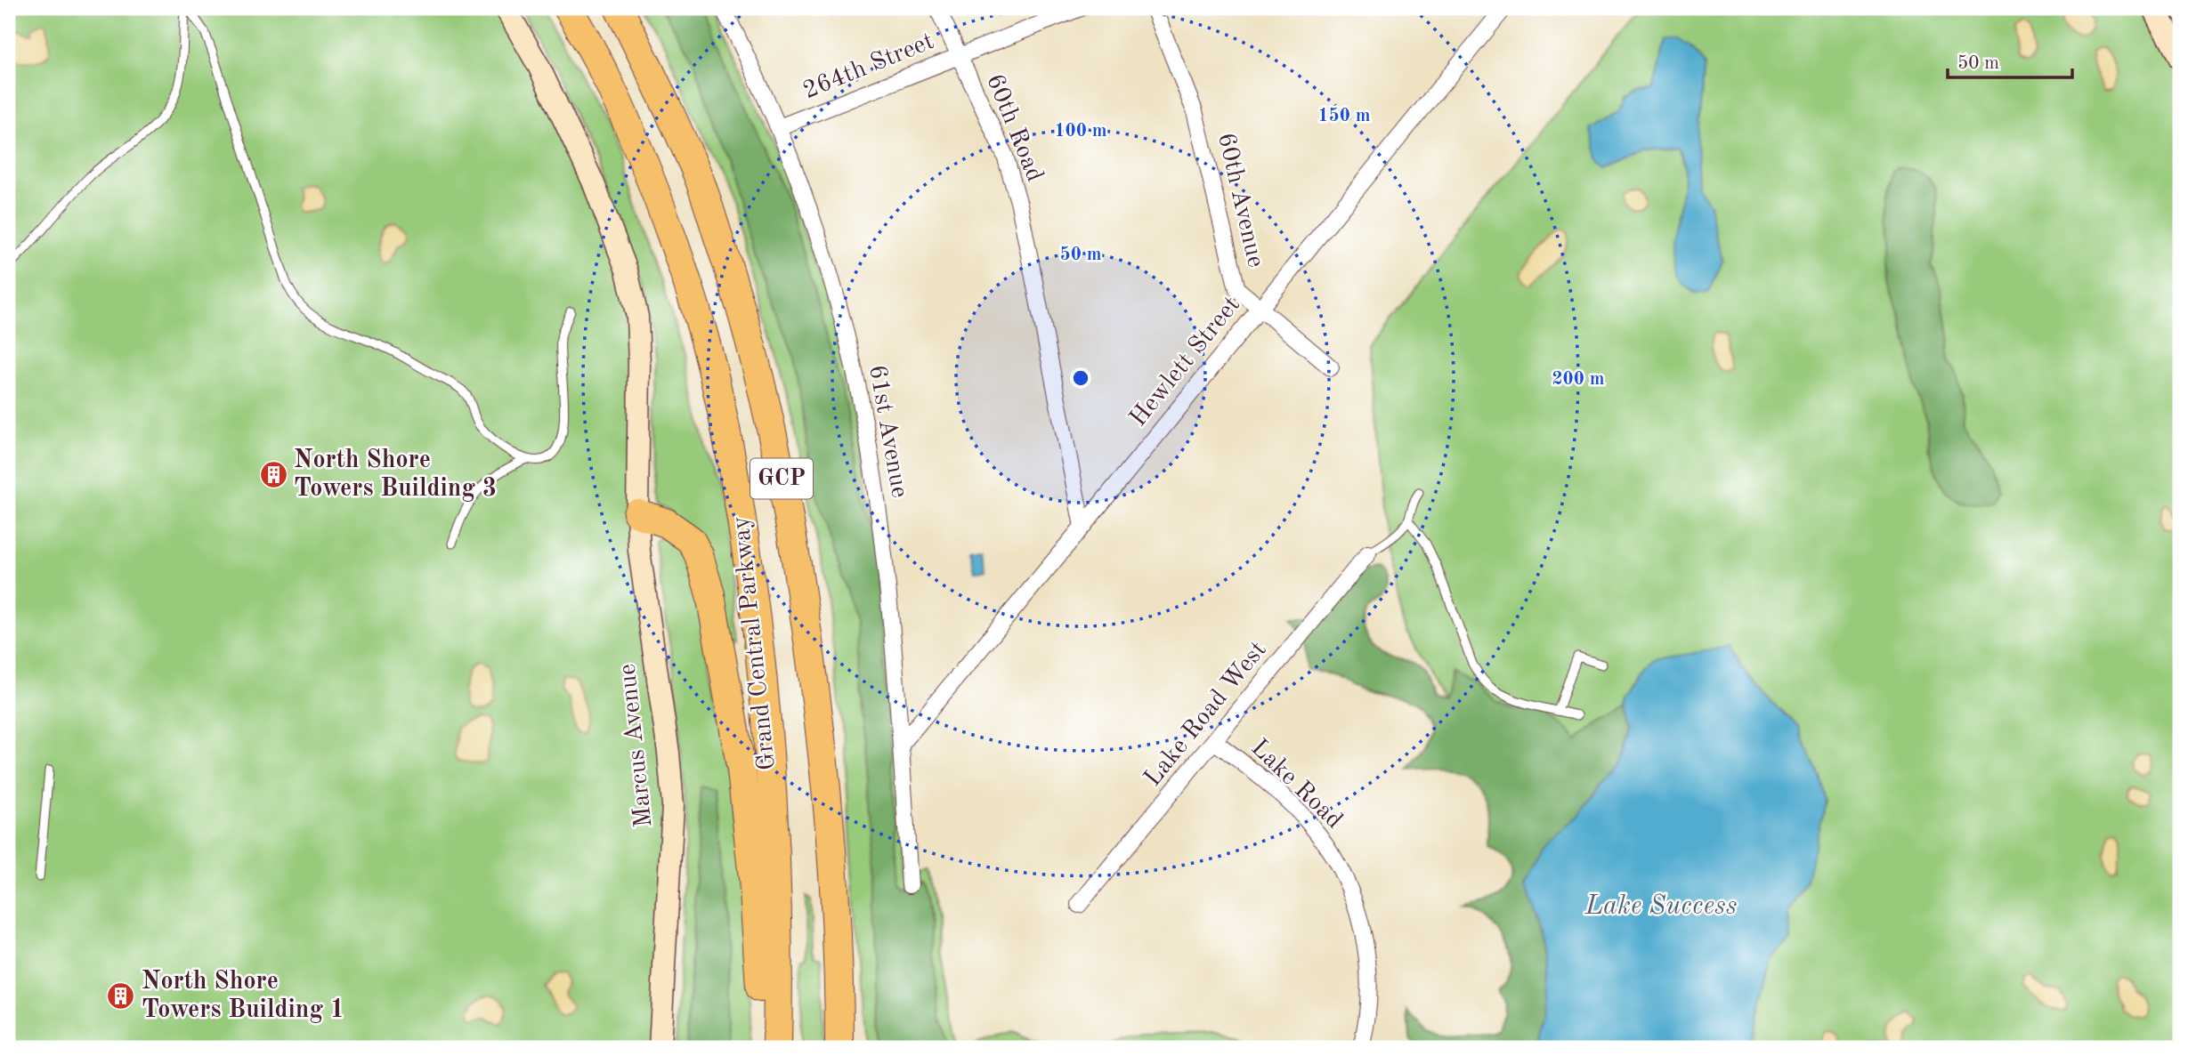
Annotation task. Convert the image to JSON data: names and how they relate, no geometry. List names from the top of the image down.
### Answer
{
  "streets": {
    "highway": ["GCP", "Grand Central Parkway"],
    "main road": ["Marcus Avenue"],
    "street": [
      "264th Street",
      "60th Road",
      "60th Avenue",
      "Hewlett Street",
      "61st Avenue",
      "Lake Road West",
      "Lake Road"
    ]
  },
  "crossings": [
    ["264th Street", "60th Road"],
    ["264th Street", "61st Avenue"],
    ["60th Road", "Hewlett Street"],
    ["60th Avenue", "Hewlett Street"],
    ["Hewlett Street", "61st Avenue"],
    ["Lake Road West", "Lake Road"]
  ],
  "water": ["Lake Success"],
  "places": {
    "building": ["North Shore Towers Building 3", "North Shore Towers Building 1"]
  },
  "scale_bar": "50 m",
  "rings": [
    "150 m",
    "100 m",
    "50 m",
    "200 m"
  ]
}
